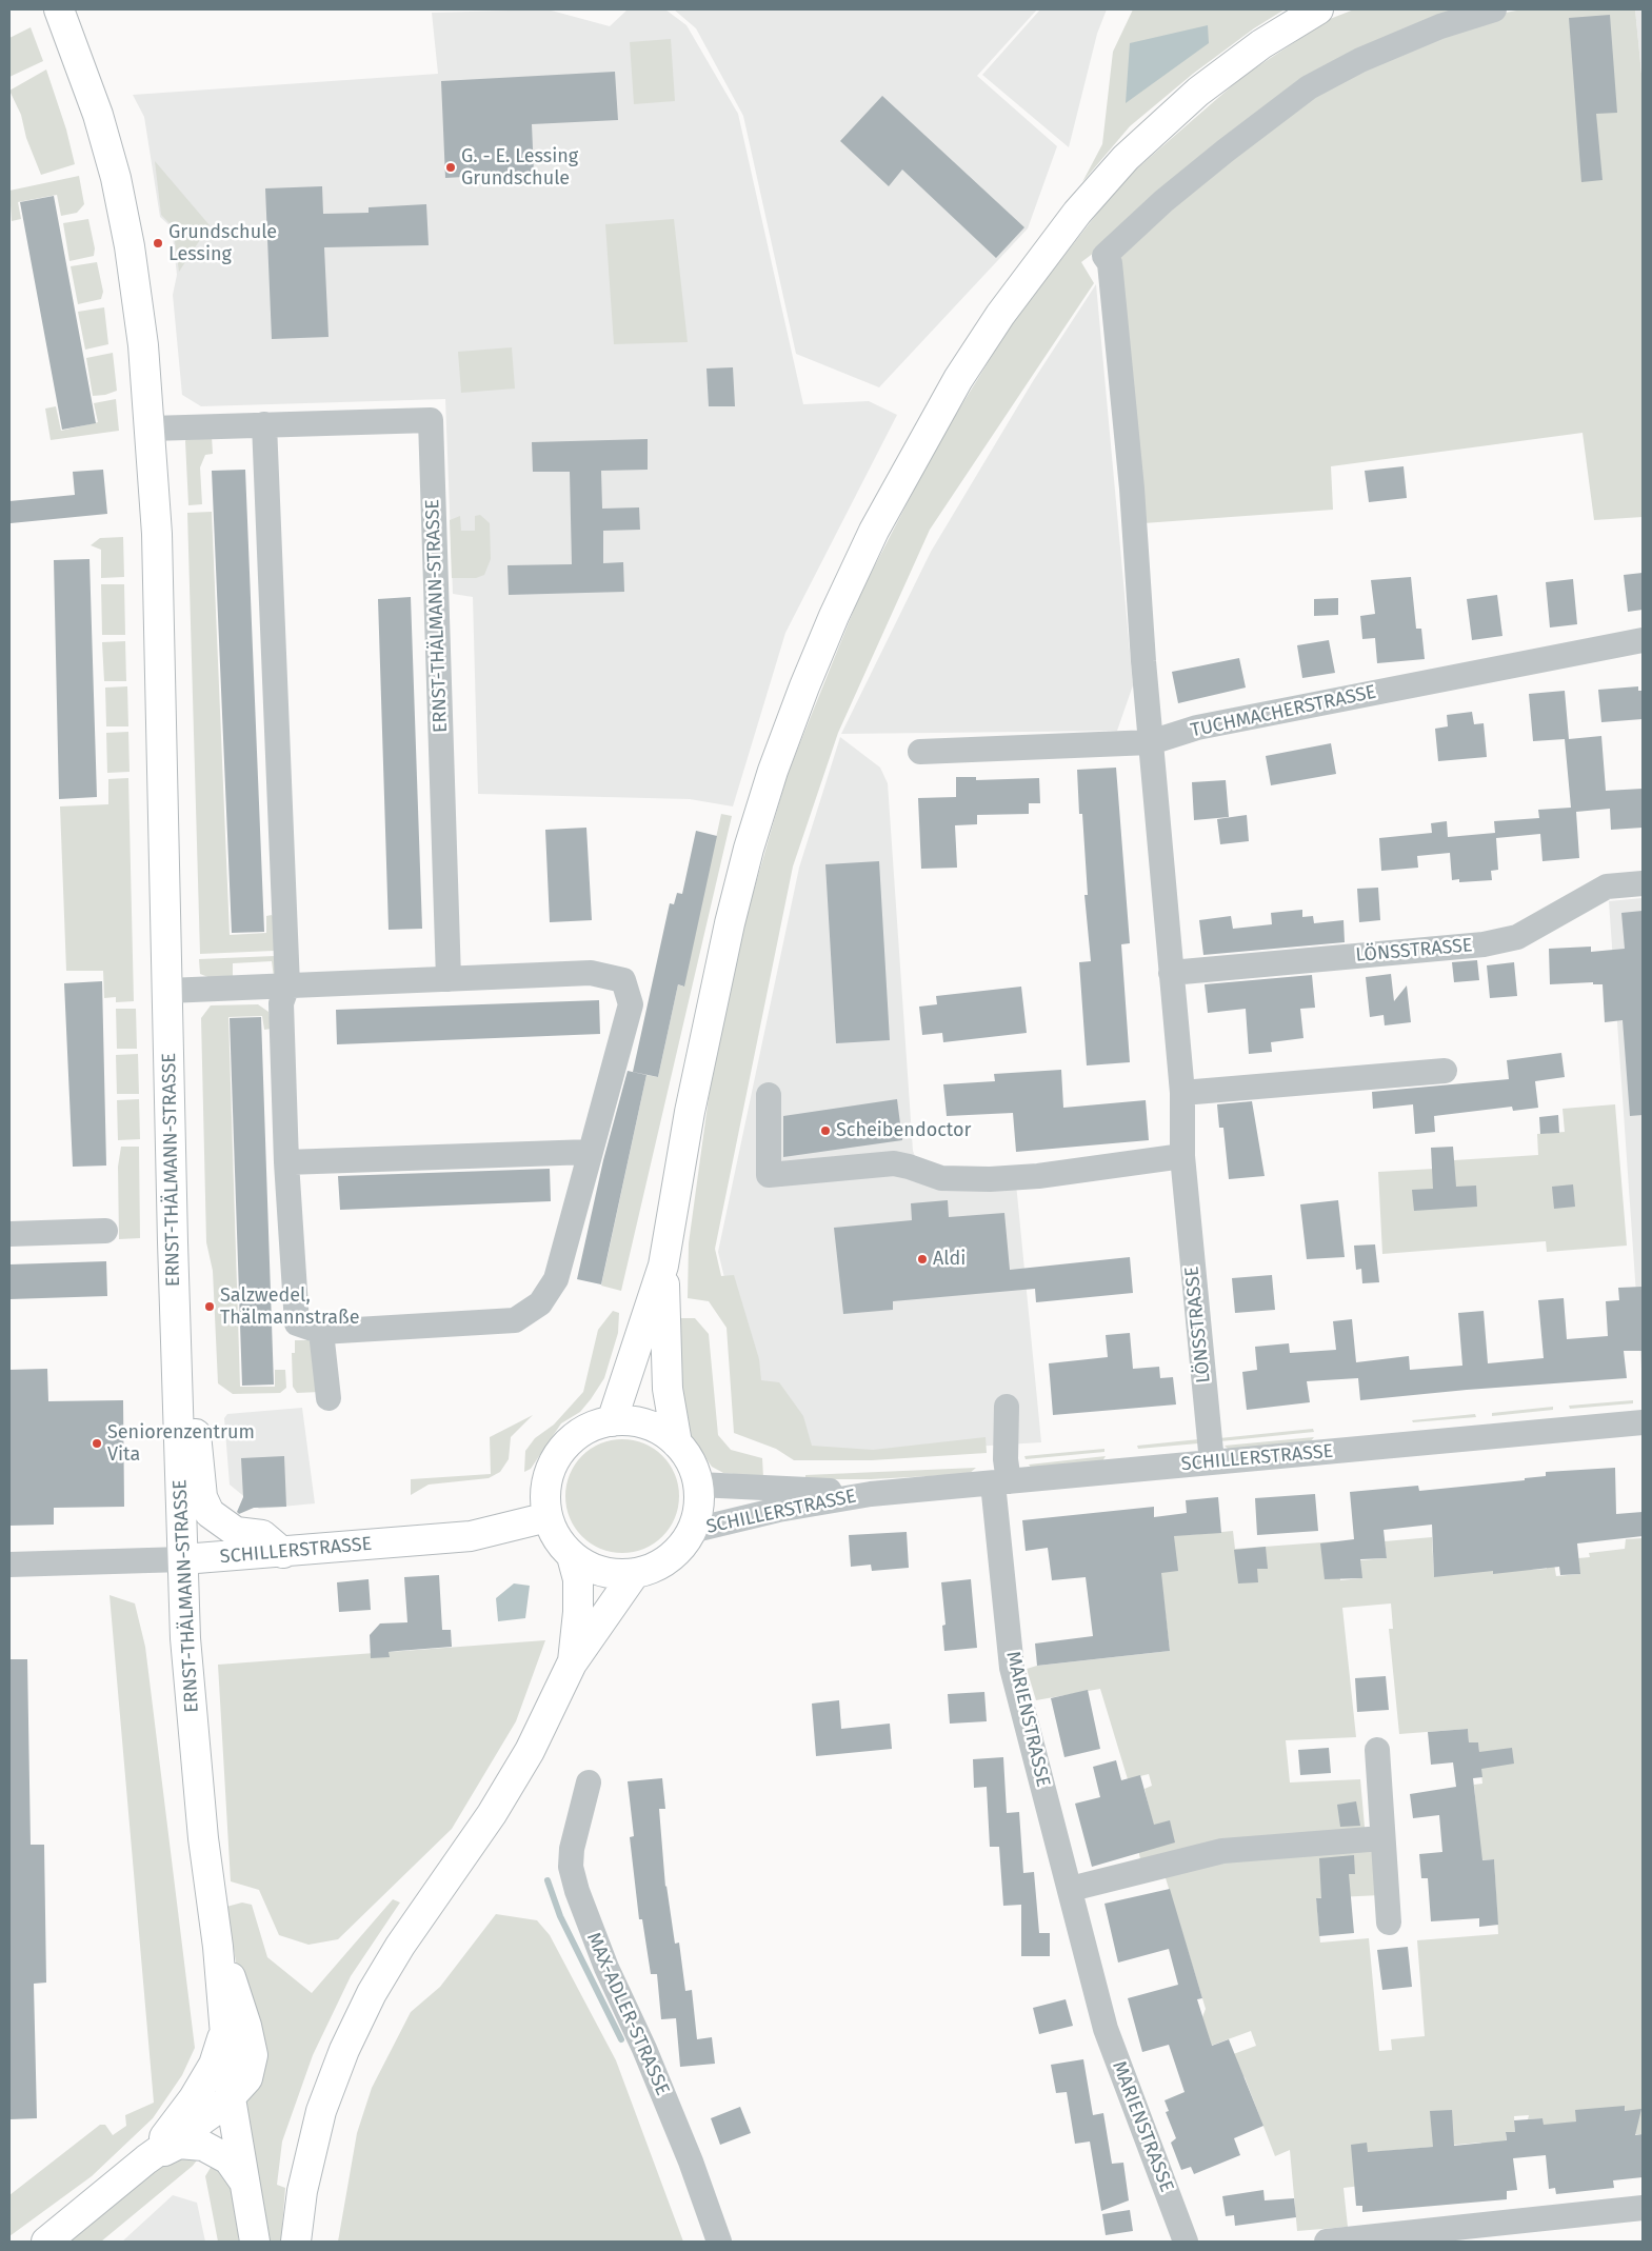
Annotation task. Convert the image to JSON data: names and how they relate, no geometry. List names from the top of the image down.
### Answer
{
  "streets": {
    "main road": ["ERNST-THÄLMANN-STRASSE", "SCHILLERSTRASSE"],
    "street": [
      "TUCHMACHERSTRASSE",
      "LÖNSSTRASSE",
      "MARIENSTRASSE",
      "MAX-ADLER-STRASSE"
    ]
  },
  "crossings": [
    ["ERNST-THÄLMANN-STRASSE", "SCHILLERSTRASSE"],
    ["TUCHMACHERSTRASSE", "LÖNSSTRASSE"],
    ["LÖNSSTRASSE", "SCHILLERSTRASSE"],
    ["SCHILLERSTRASSE", "MARIENSTRASSE"]
  ],
  "places": [
    "G. - E. Lessing Grundschule",
    "Grundschule Lessing",
    "Scheibendoctor",
    "Aldi",
    "Salzwedel, Thälmannstraße",
    "Seniorenzentrum Vita"
  ]
}
